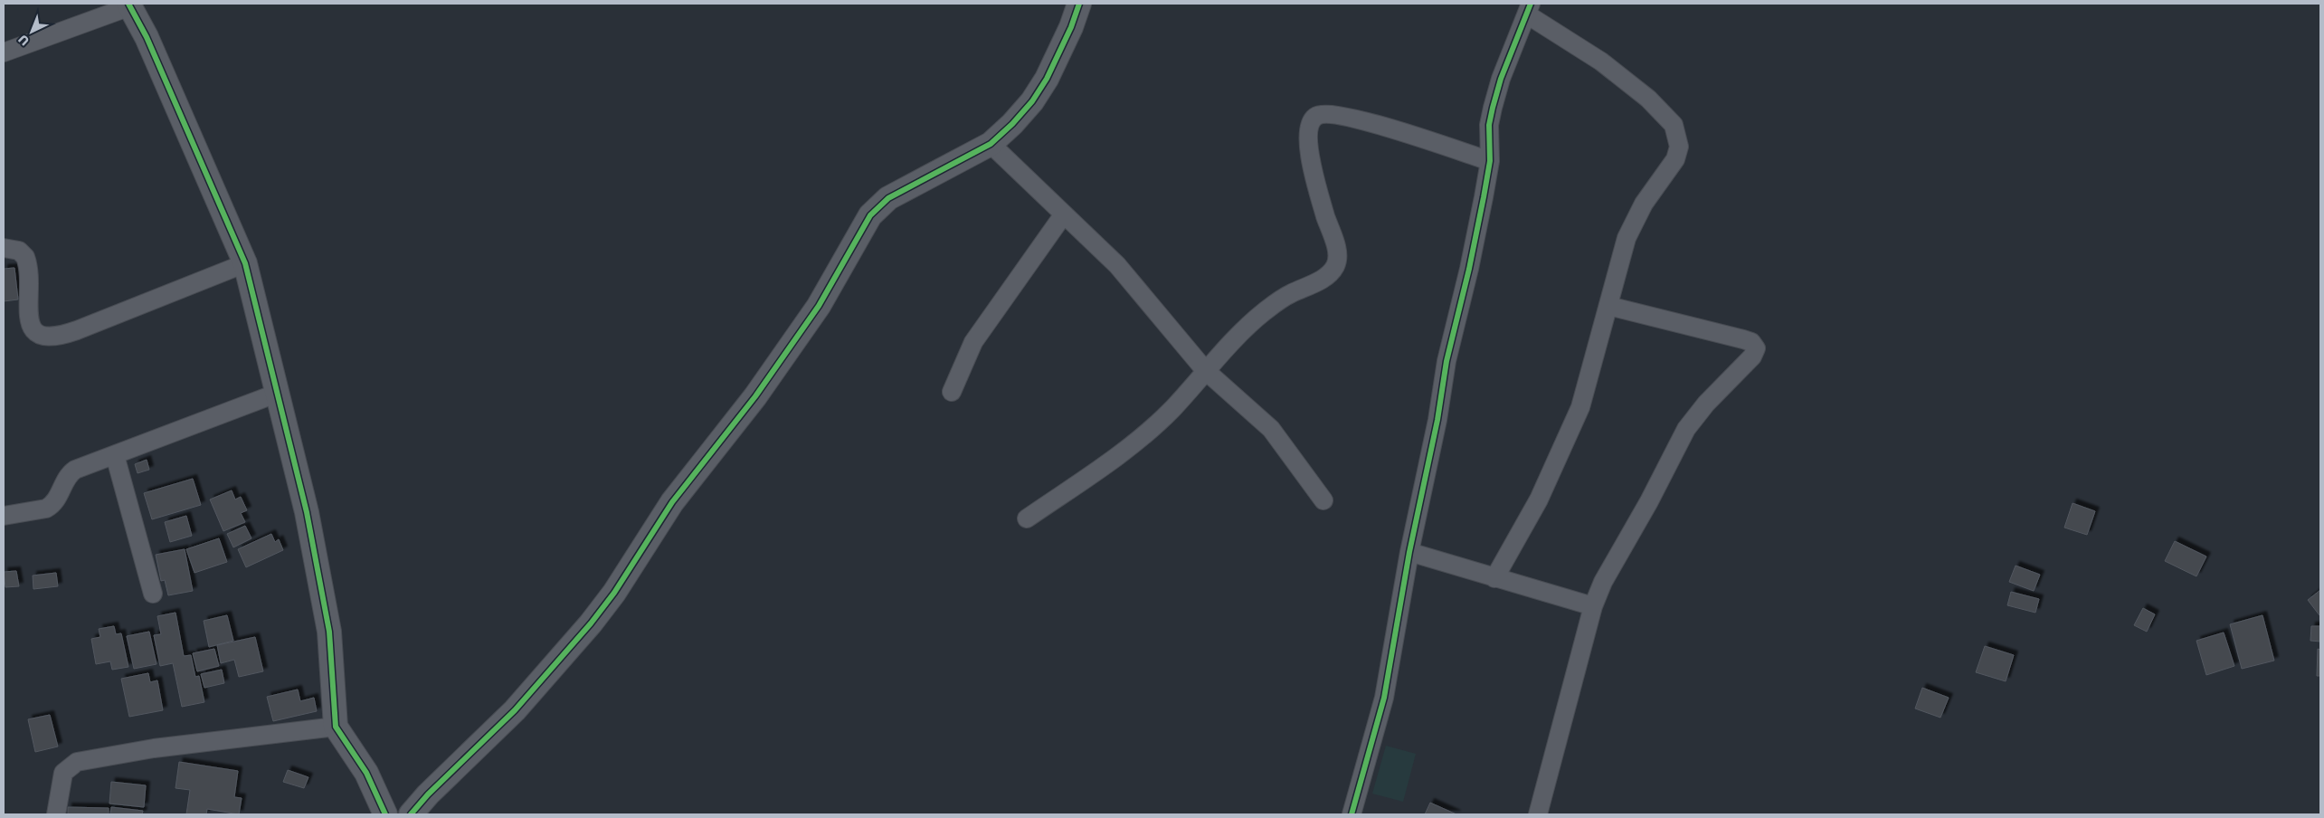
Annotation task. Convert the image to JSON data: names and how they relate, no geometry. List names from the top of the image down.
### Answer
{
  "north": "bottom left"
}
